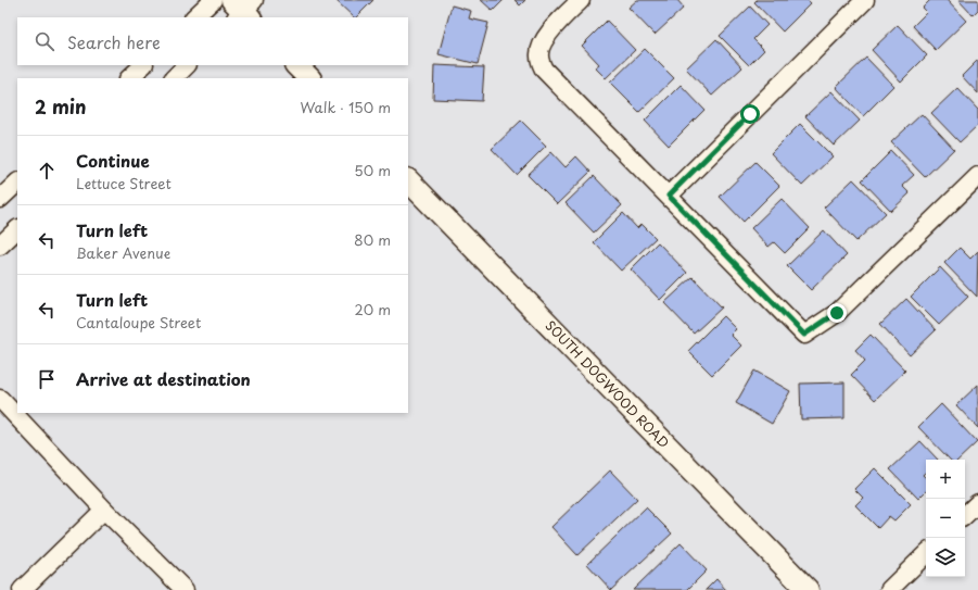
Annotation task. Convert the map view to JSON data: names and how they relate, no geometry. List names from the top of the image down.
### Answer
{
  "streets": {
    "main road": ["SOUTH DOGWOOD ROAD"]
  },
  "page": {
    "search": "Search here",
    "heading": ["2 min", "Walk · 150 m"],
    "list": [
      ["Continue", "Lettuce Street", "50 m"],
      ["Turn left", "Baker Avenue", "80 m"],
      ["Turn left", "Cantaloupe Street", "20 m"],
      "Arrive at destination"
    ],
    "map_buttons": ["+", "−"]
  }
}
